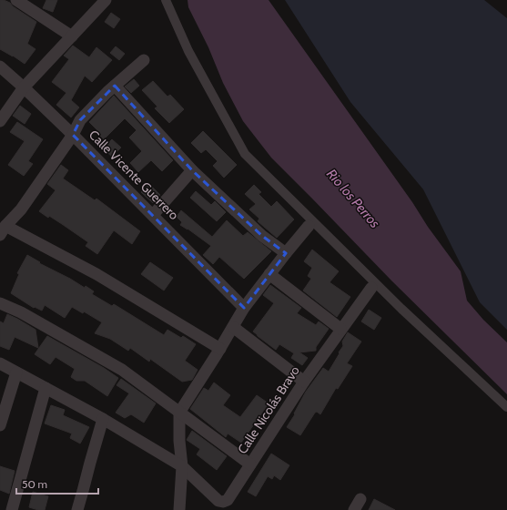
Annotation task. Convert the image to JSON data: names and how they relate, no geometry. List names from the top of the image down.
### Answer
{
  "streets": {
    "street": ["Calle Vicente Guerrero", "Calle Nicolás Bravo"]
  },
  "water": ["Rio los Perros"],
  "scale_bar": "50 m"
}
